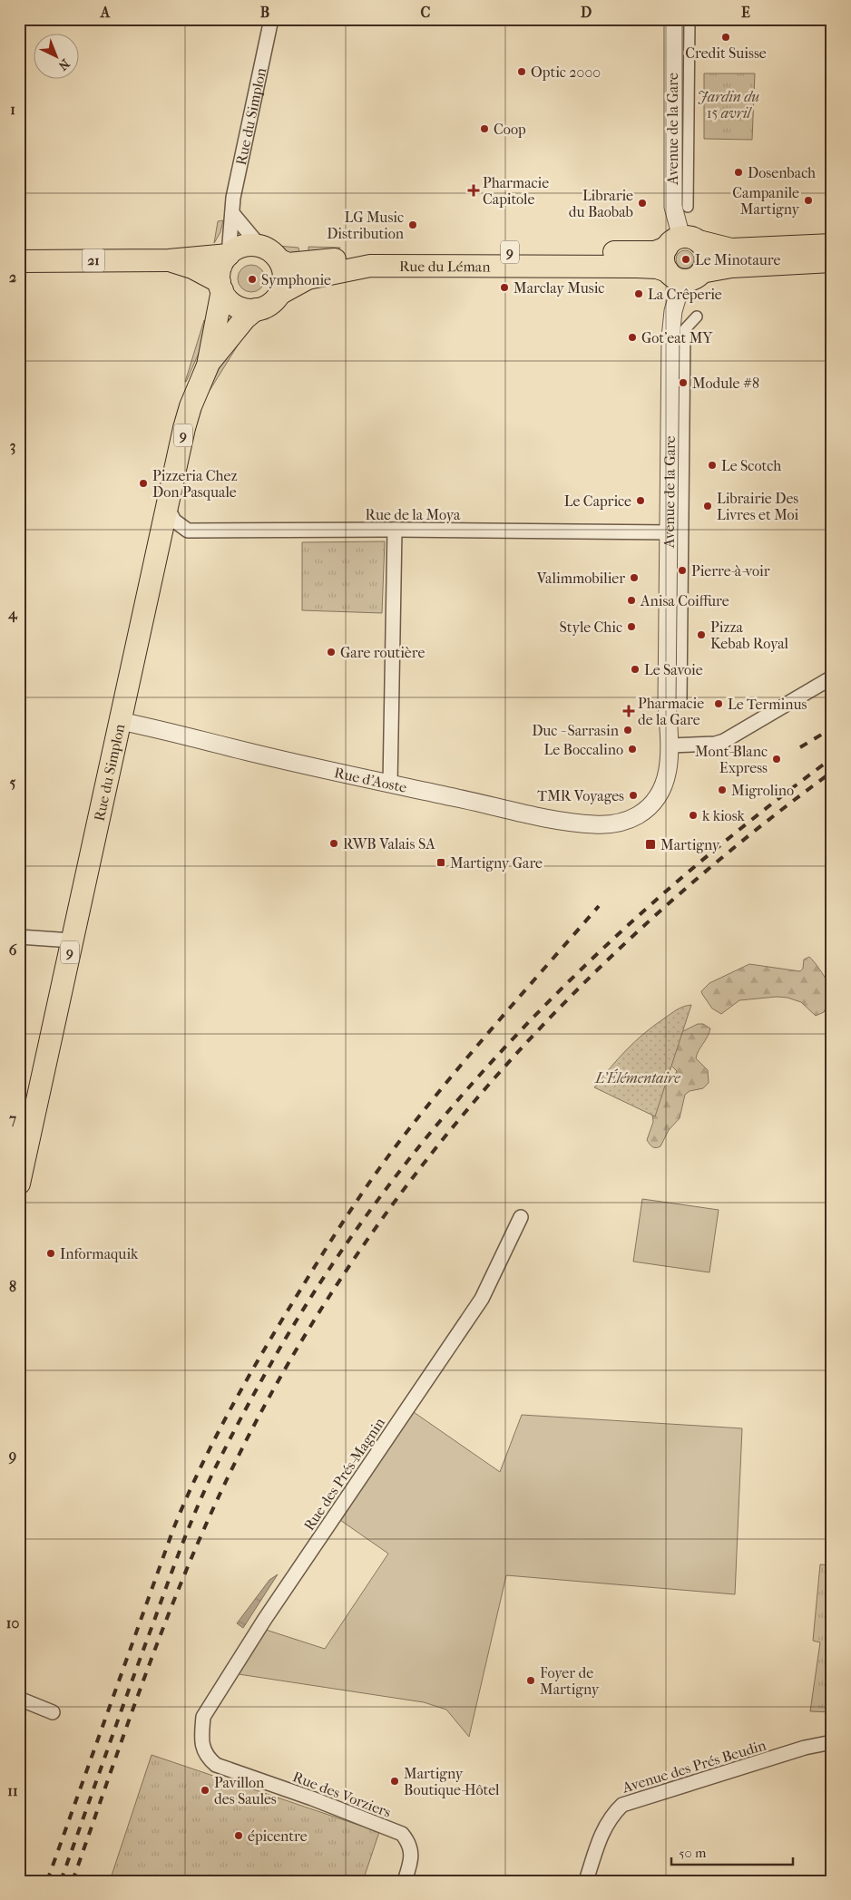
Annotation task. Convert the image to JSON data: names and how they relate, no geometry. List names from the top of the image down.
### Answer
{
  "streets": {
    "main road": [
      "Rue du Simplon",
      "9",
      "21",
      "Rue du Léman"
    ],
    "street": [
      "Avenue de la Gare",
      "Rue de la Moya",
      "Rue d'Aoste",
      "Rue des Prés-Magnin",
      "Avenue des Prés Beudin",
      "Rue des Vorziers"
    ]
  },
  "crossings": [
    ["Rue du Simplon", "9"],
    ["Rue du Simplon", "21"],
    ["Rue du Simplon", "Rue du Léman"],
    ["Rue du Simplon", "Rue de la Moya"],
    ["Rue du Simplon", "Rue d'Aoste"],
    ["Avenue de la Gare", "Rue du Léman"],
    ["Avenue de la Gare", "Rue de la Moya"],
    ["Avenue de la Gare", "Rue d'Aoste"],
    ["9", "21"],
    ["9", "Rue du Léman"],
    ["21", "Rue du Léman"],
    ["Rue des Prés-Magnin", "Rue des Vorziers"]
  ],
  "parks": ["Jardin du 15 avril", "L'Élémentaire"],
  "places": {
    "other": [
      "Credit Suisse",
      "Optic 2000",
      "Coop",
      "Dosenbach",
      "Campanile Martigny",
      "Librarie du Baobab",
      "LG Music Distribution",
      "Le Minotaure",
      "Symphonie",
      "Marclay Music",
      "La Crêperie",
      "Got'eat MY",
      "Module #8",
      "Le Scotch",
      "Pizzeria Chez Don Pasquale",
      "Le Caprice",
      "Librairie Des Livres et Moi",
      "Pierre-à-voir",
      "Valimmobilier",
      "Anisa Coiffure",
      "Style Chic",
      "Pizza Kebab Royal",
      "Gare routière",
      "Le Savoie",
      "Le Terminus",
      "Duc - Sarrasin",
      "Le Boccalino",
      "Mont-Blanc Express",
      "Migrolino",
      "TMR Voyages",
      "k kiosk",
      "RWB Valais SA",
      "Informaquik",
      "Foyer de Martigny",
      "Martigny Boutique-Hôtel",
      "Pavillon des Saules",
      "épicentre"
    ],
    "health": ["Pharmacie Capitole", "Pharmacie de la Gare"],
    "transit": ["Martigny", "Martigny Gare"]
  },
  "scale_bar": "50 m",
  "north": "bottom right",
  "grid": {
    "columns": [
      "A",
      "B",
      "C",
      "D",
      "E"
    ],
    "rows": [
      "1",
      "2",
      "3",
      "4",
      "5",
      "6",
      "7",
      "8",
      "9",
      "10",
      "11"
    ]
  }
}
